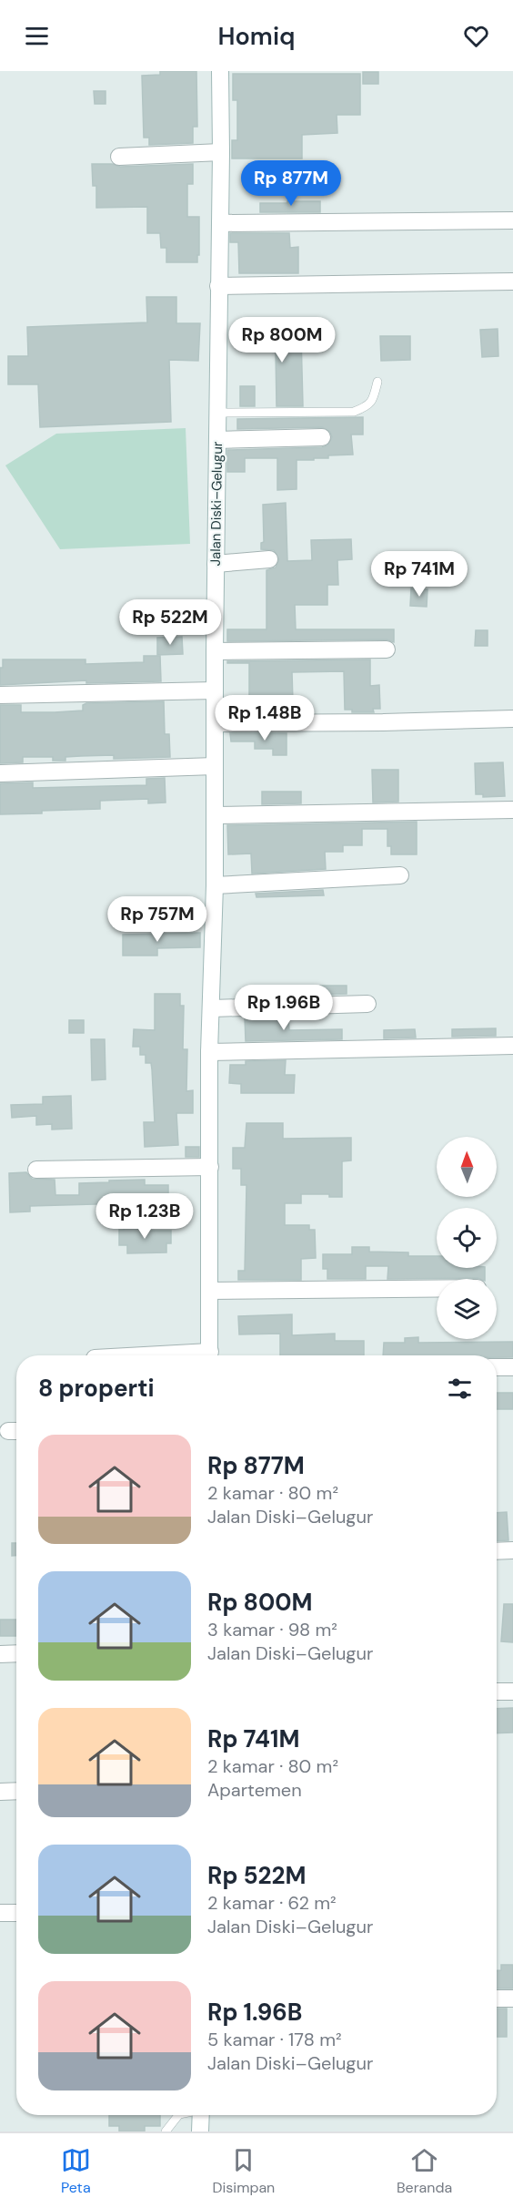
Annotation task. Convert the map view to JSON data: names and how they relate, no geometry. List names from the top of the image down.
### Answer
{
  "streets": {
    "street": ["Jalan Diski–Gelugur"]
  },
  "north": "top",
  "page": {
    "header": "Homiq",
    "price": [
      "Rp 877M",
      "Rp 800M",
      "Rp 741M",
      "Rp 522M",
      "Rp 1.48B",
      "Rp 757M",
      "Rp 1.96B",
      "Rp 1.23B"
    ],
    "heading": "8 properti",
    "list": [
      {
        "name": "Rp 877M",
        "note": "2 kamar · 80 m² · Jalan Diski–Gelugur"
      },
      {
        "name": "Rp 800M",
        "note": "3 kamar · 98 m² · Jalan Diski–Gelugur"
      },
      {
        "name": "Rp 741M",
        "note": "2 kamar · 80 m² · Apartemen"
      },
      {
        "name": "Rp 522M",
        "note": "2 kamar · 62 m² · Jalan Diski–Gelugur"
      },
      {
        "name": "Rp 1.96B",
        "note": "5 kamar · 178 m² · Jalan Diski–Gelugur"
      }
    ],
    "tabs": ["Peta", "Disimpan", "Beranda"]
  }
}
